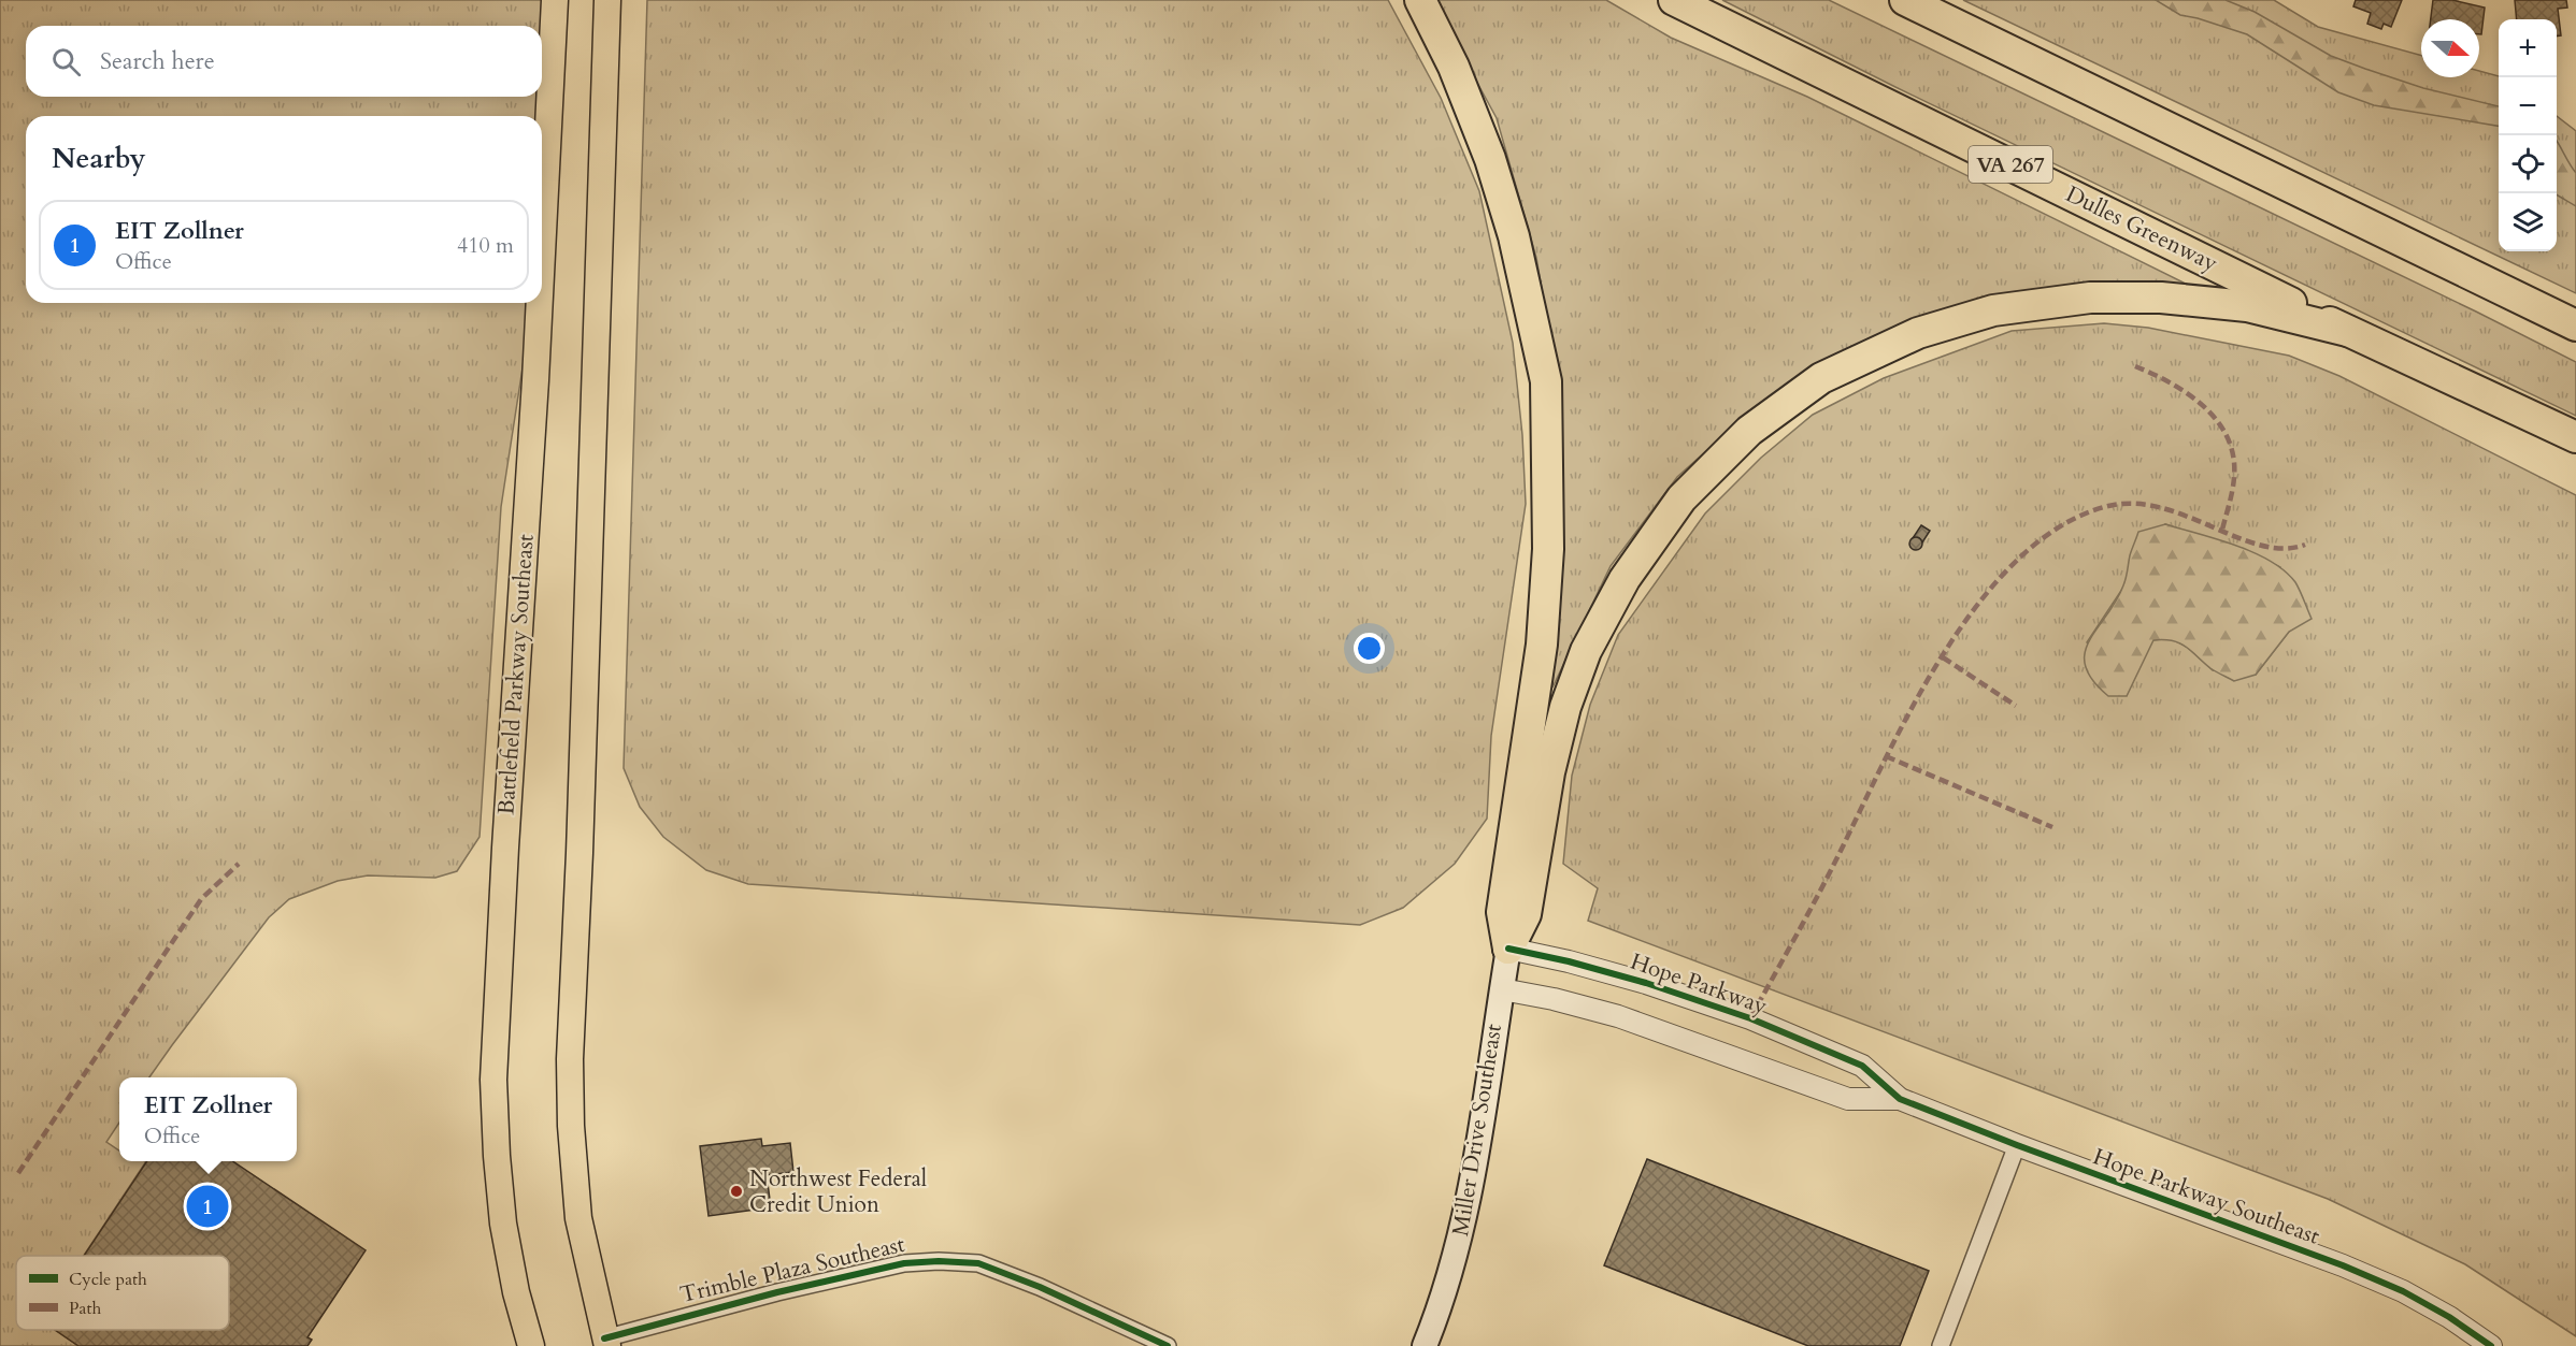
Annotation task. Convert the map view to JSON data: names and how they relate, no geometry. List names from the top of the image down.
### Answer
{
  "streets": {
    "highway": ["VA 267", "Dulles Greenway"],
    "main road": ["Battlefield Parkway Southeast", "Miller Drive Southeast"],
    "street": ["Hope Parkway", "Hope Parkway Southeast", "Trimble Plaza Southeast"]
  },
  "crossings": [
    ["Hope Parkway", "Miller Drive Southeast"],
    ["Hope Parkway", "Hope Parkway Southeast"]
  ],
  "places": ["Northwest Federal Credit Union"],
  "legend": ["Cycle path", "Path"],
  "north": "right",
  "page": {
    "map_buttons": ["+", "−"],
    "search": "Search here",
    "heading": "Nearby",
    "list": [
      {
        "mark": "1",
        "name": "EIT Zollner",
        "note": "Office",
        "value": "410 m"
      }
    ],
    "popup": ["EIT Zollner", "Office"],
    "pins": "1"
  }
}
